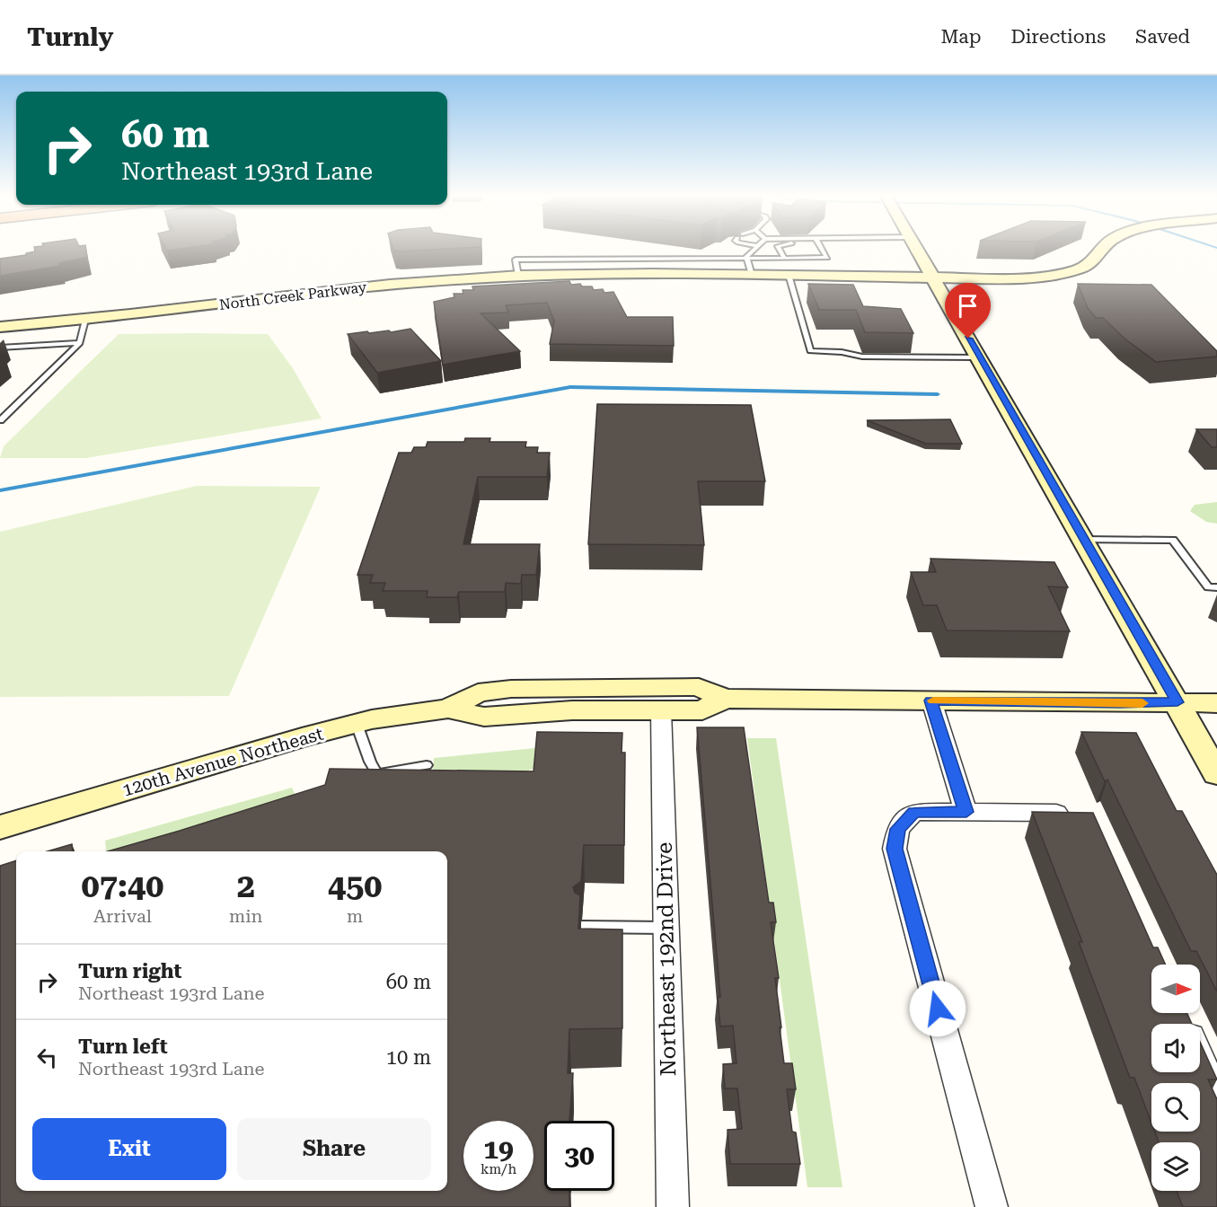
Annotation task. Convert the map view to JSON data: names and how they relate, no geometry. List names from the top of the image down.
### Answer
{
  "streets": {
    "main road": ["North Creek Parkway", "120th Avenue Northeast"],
    "street": ["Northeast 192nd Drive"]
  },
  "crossings": [
    ["120th Avenue Northeast", "Northeast 192nd Drive"]
  ],
  "north": "right",
  "page": {
    "header": "Turnly",
    "nav": ["Map", "Directions", "Saved"],
    "turn": ["60 m", "Northeast 193rd Lane"],
    "eta": [
      "07:40",
      "Arrival",
      "2",
      "min",
      "450",
      "m"
    ],
    "list": [
      {
        "name": "Turn right",
        "note": "Northeast 193rd Lane",
        "value": "60 m"
      },
      {
        "name": "Turn left",
        "note": "Northeast 193rd Lane",
        "value": "10 m"
      }
    ],
    "buttons": ["Exit", "Share"],
    "speed": "19 km/h",
    "limit": "30"
  }
}
